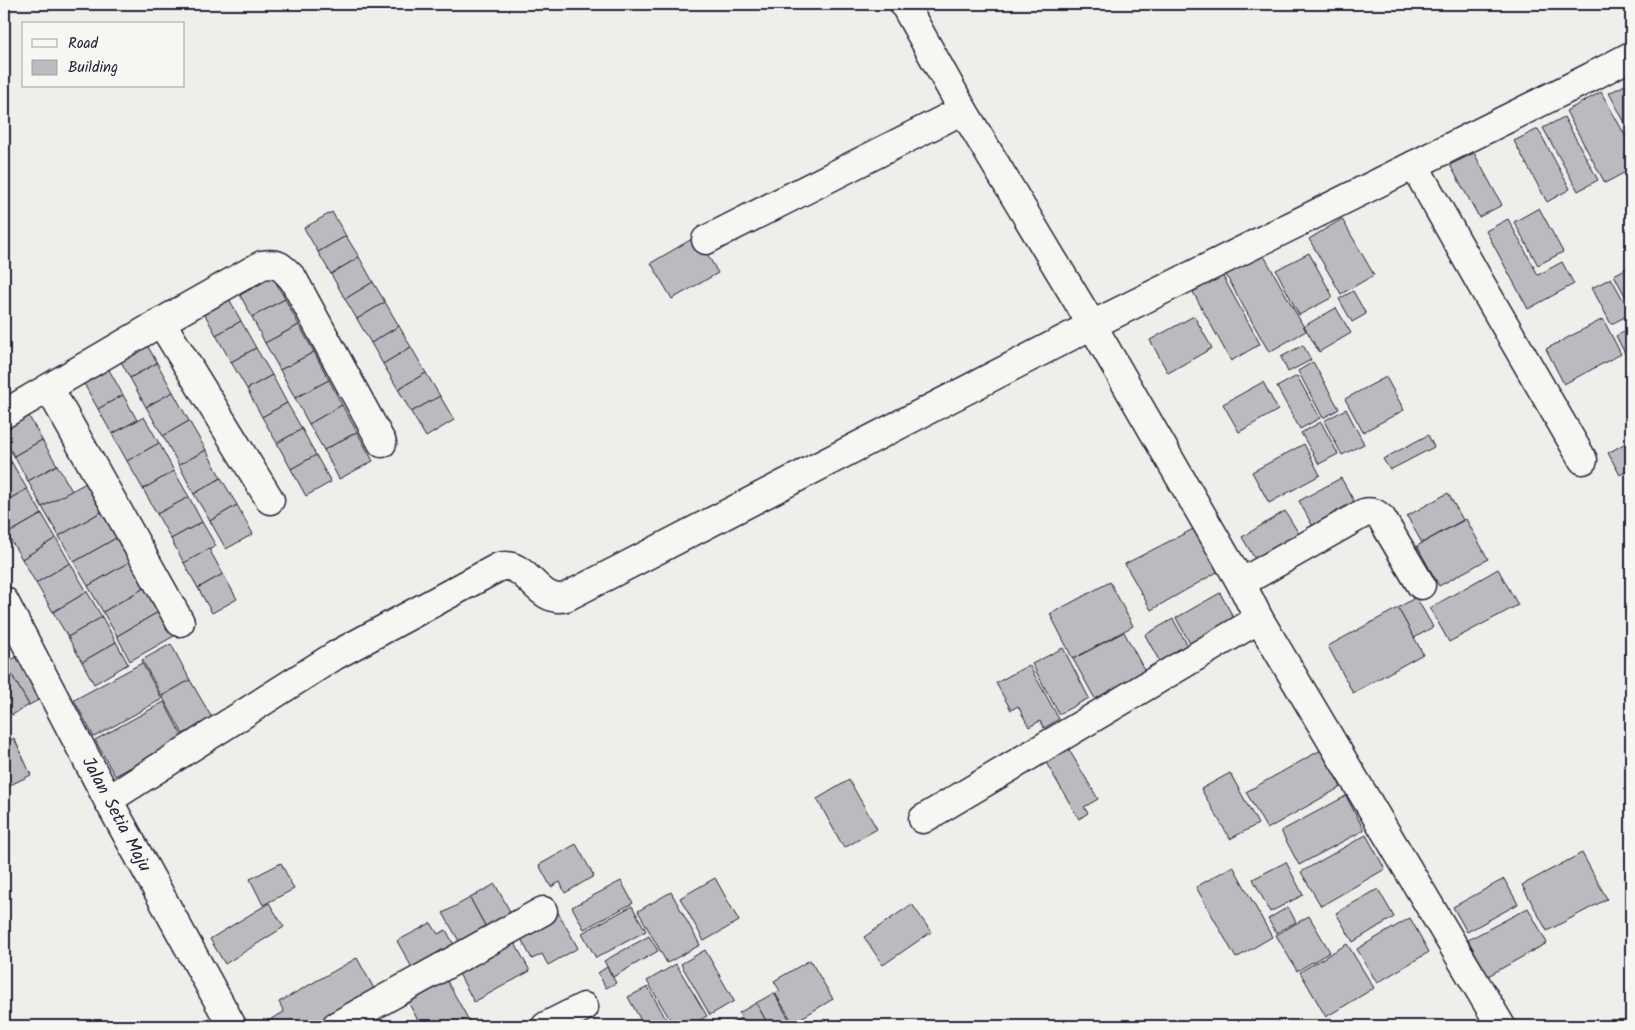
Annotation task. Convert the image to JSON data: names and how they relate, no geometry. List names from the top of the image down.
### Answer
{
  "streets": {
    "street": ["Jalan Setia Maju"]
  },
  "legend": ["Road", "Building"]
}
